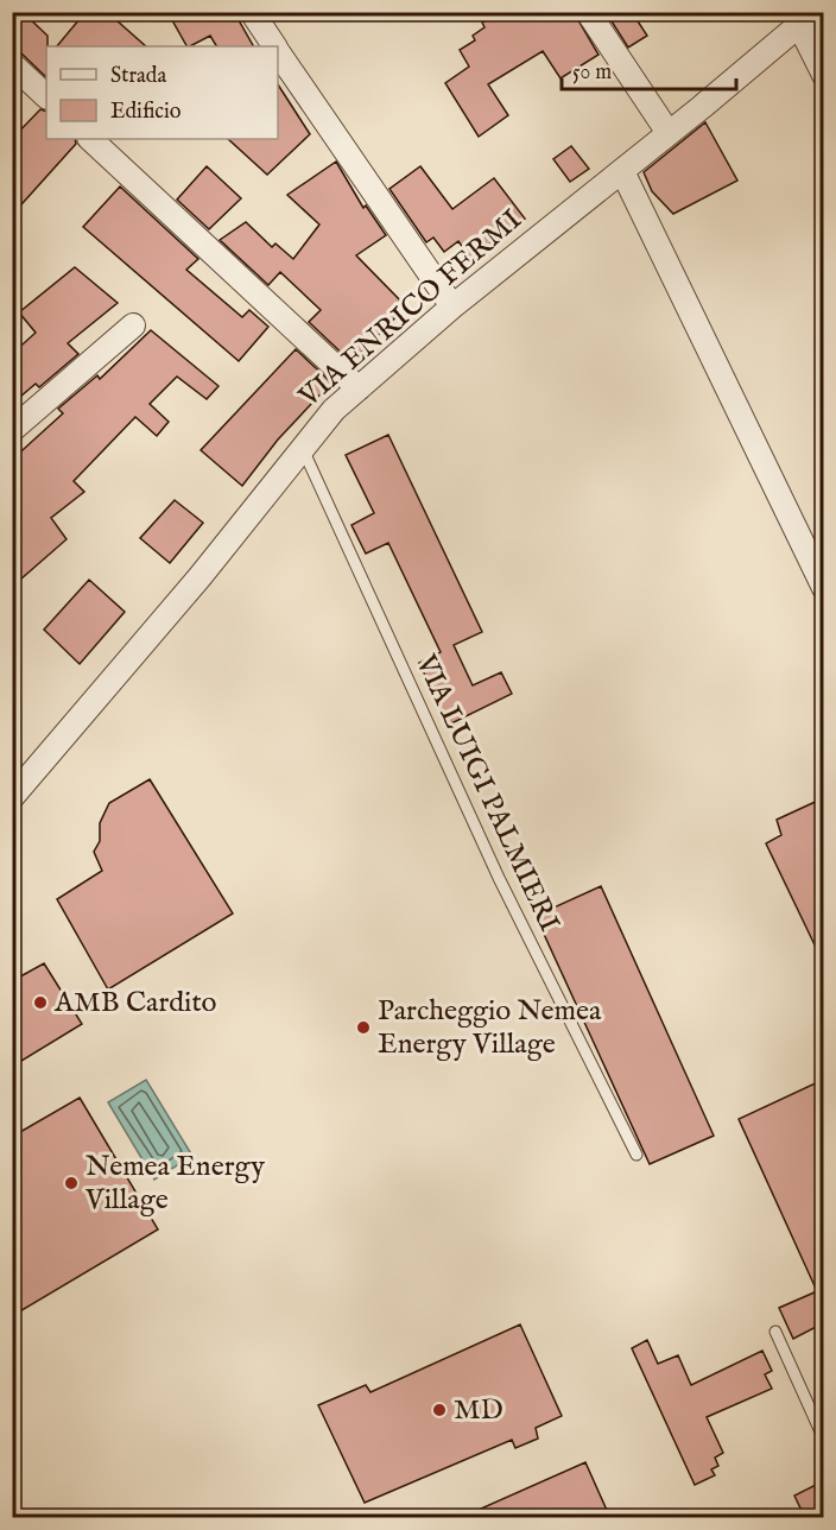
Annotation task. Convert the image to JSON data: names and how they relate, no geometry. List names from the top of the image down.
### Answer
{
  "streets": {
    "street": ["VIA ENRICO FERMI"],
    "lane": ["VIA LUIGI PALMIERI"]
  },
  "crossings": [
    ["VIA ENRICO FERMI", "VIA LUIGI PALMIERI"]
  ],
  "places": [
    "AMB Cardito",
    "Parcheggio Nemea Energy Village",
    "Nemea Energy Village",
    "MD"
  ],
  "legend": ["Strada", "Edificio"],
  "scale_bar": "50 m"
}
